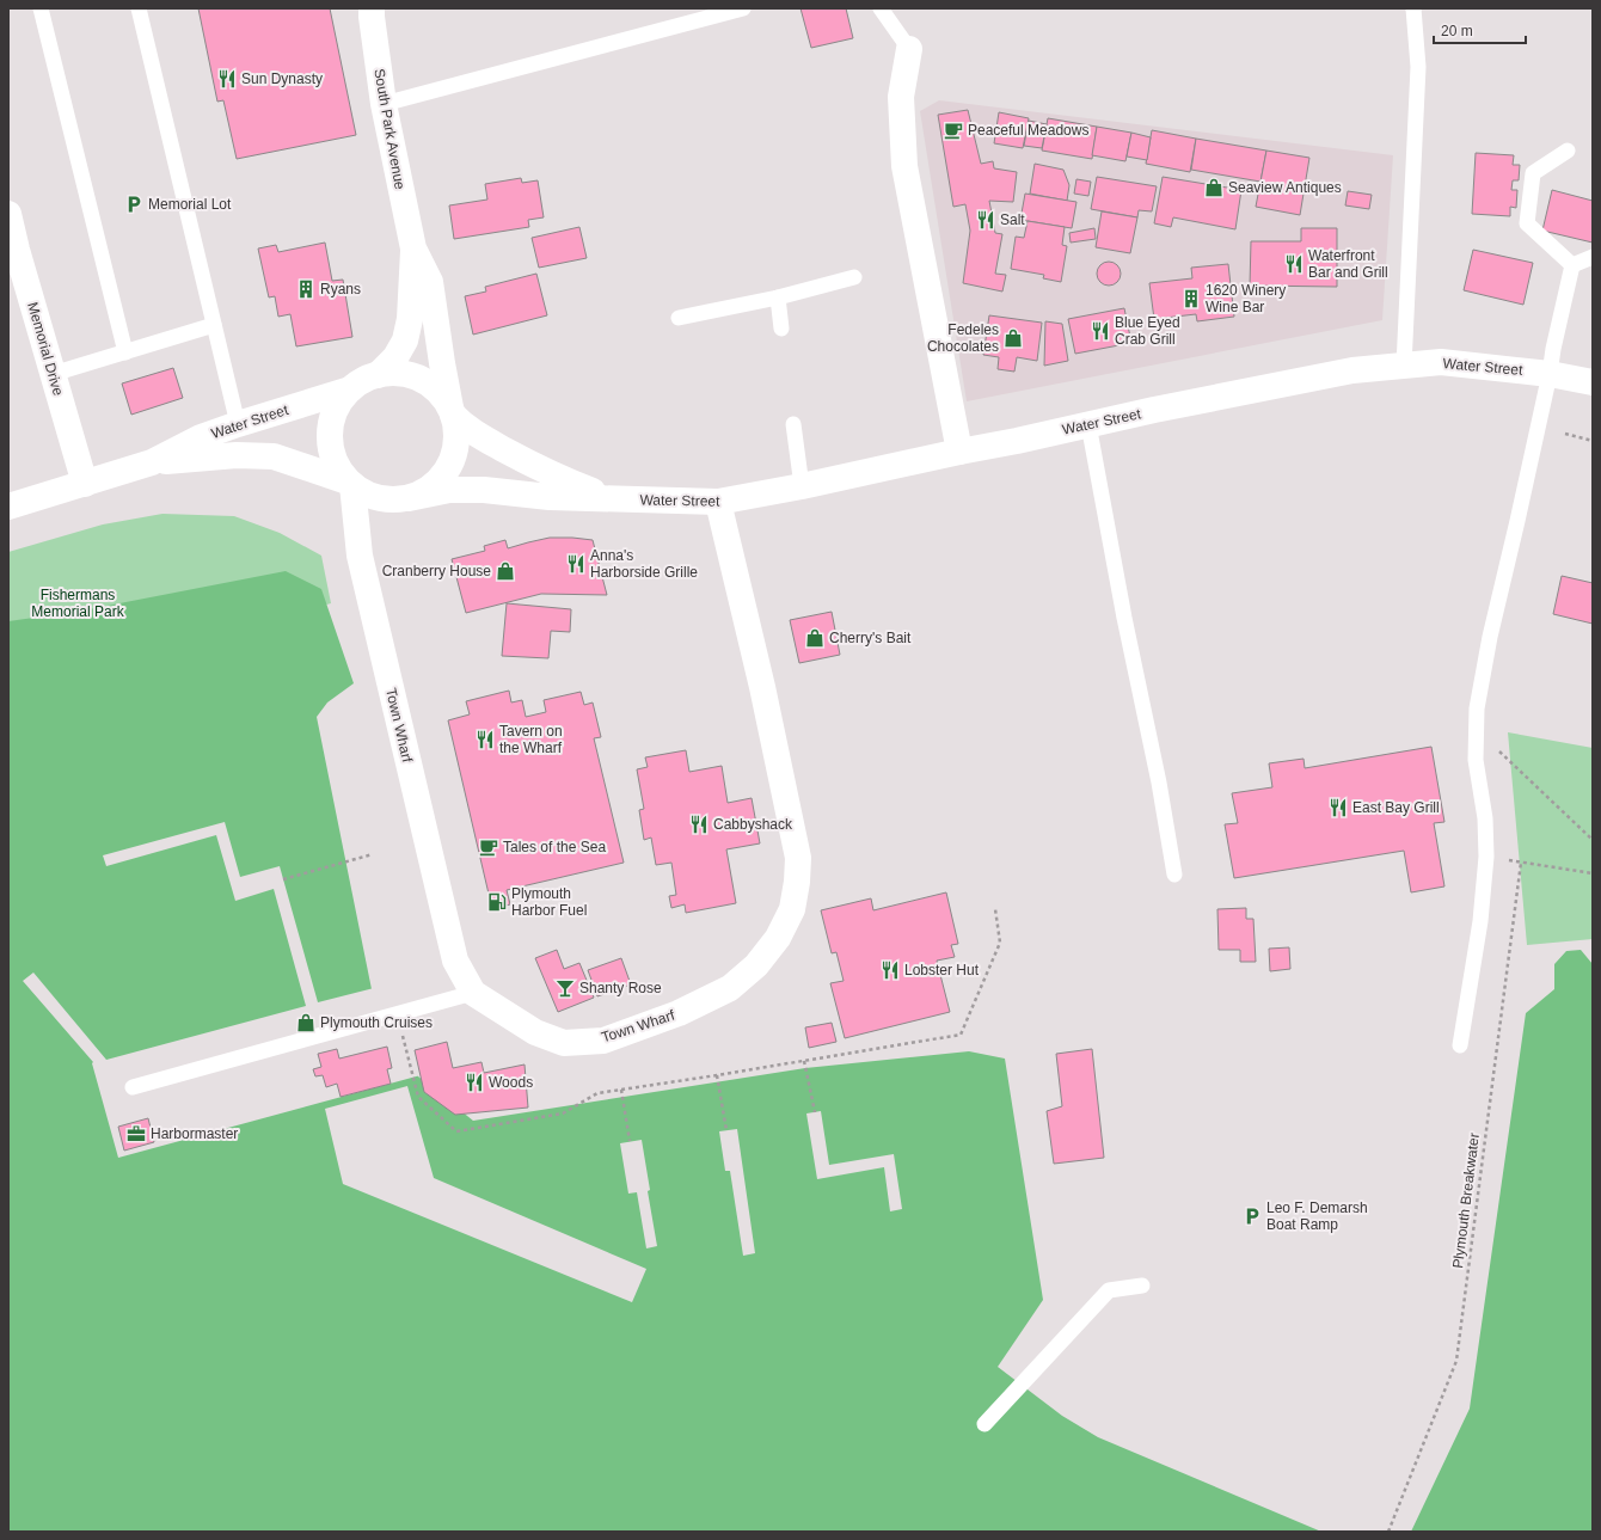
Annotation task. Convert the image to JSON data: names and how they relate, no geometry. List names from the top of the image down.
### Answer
{
  "streets": {
    "street": [
      "South Park Avenue",
      "Memorial Drive",
      "Water Street",
      "Town Wharf"
    ],
    "path": ["Plymouth Breakwater"]
  },
  "crossings": [
    ["South Park Avenue", "Water Street"],
    ["South Park Avenue", "Town Wharf"],
    ["Memorial Drive", "Water Street"],
    ["Water Street", "Town Wharf"]
  ],
  "parks": ["Fishermans Memorial Park"],
  "places": {
    "restaurant": [
      "Sun Dynasty",
      "Salt",
      "Waterfront Bar and Grill",
      "Blue Eyed Crab Grill",
      "Anna's Harborside Grille",
      "Tavern on the Wharf",
      "East Bay Grill",
      "Cabbyshack",
      "Lobster Hut",
      "Woods"
    ],
    "cafe": ["Peaceful Meadows", "Tales of the Sea"],
    "shop": [
      "Seaview Antiques",
      "Fedeles Chocolates",
      "Cranberry House",
      "Cherry's Bait",
      "Plymouth Cruises"
    ],
    "parking": ["Memorial Lot", "Leo F. Demarsh Boat Ramp"],
    "building": ["Ryans", "1620 Winery Wine Bar"],
    "fuel station": ["Plymouth Harbor Fuel"],
    "bar": ["Shanty Rose"],
    "office": ["Harbormaster"]
  },
  "scale_bar": "20 m"
}
